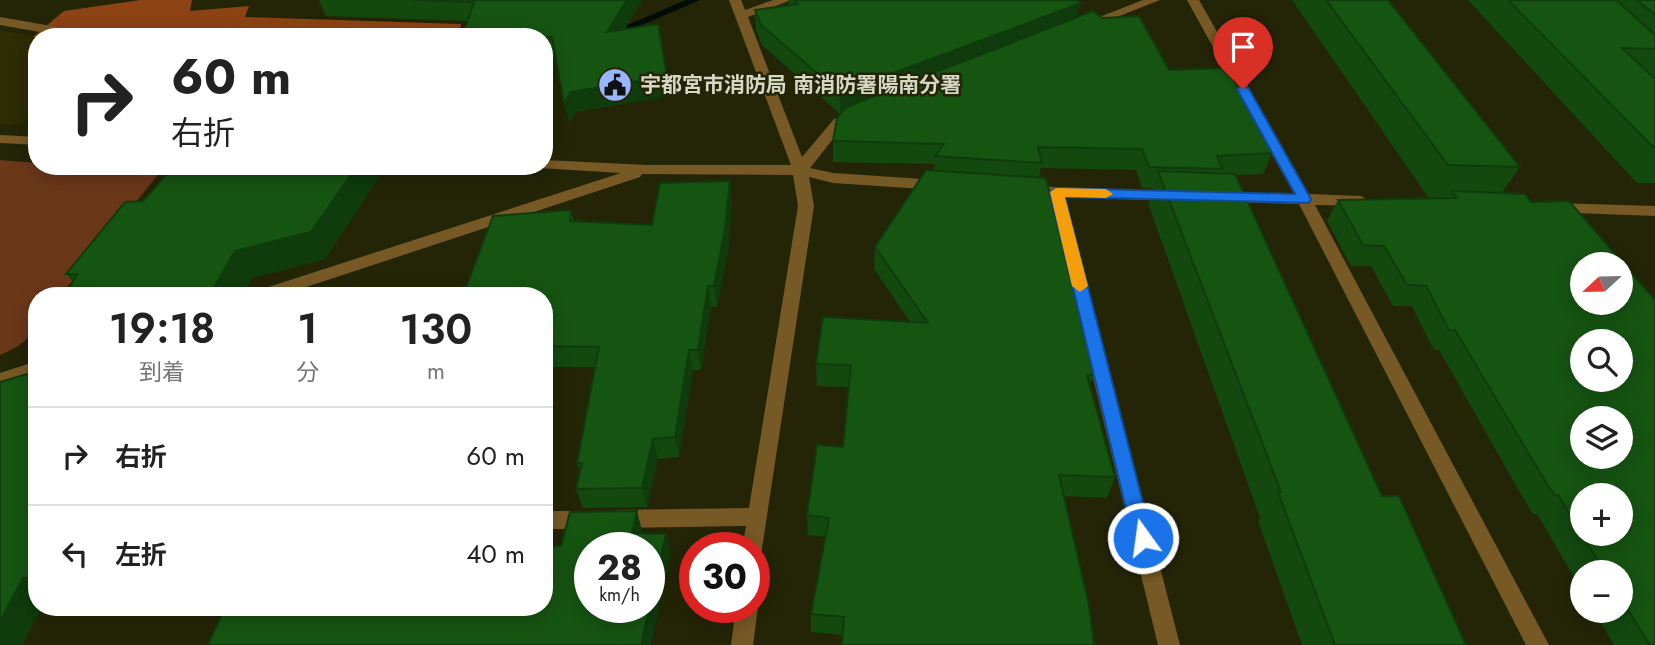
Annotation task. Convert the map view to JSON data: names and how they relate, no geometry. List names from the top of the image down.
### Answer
{
  "places": {
    "public building": ["宇都宮市消防局 南消防署陽南分署"]
  },
  "north": "left",
  "page": {
    "turn": ["60 m", "右折"],
    "map_buttons": ["+", "−"],
    "eta": [
      "19:18",
      "到着",
      "1",
      "分",
      "130",
      "m"
    ],
    "list": [
      {
        "name": "右折",
        "value": "60 m"
      },
      {
        "name": "左折",
        "value": "40 m"
      }
    ],
    "speed": "28 km/h",
    "limit": "30"
  }
}
